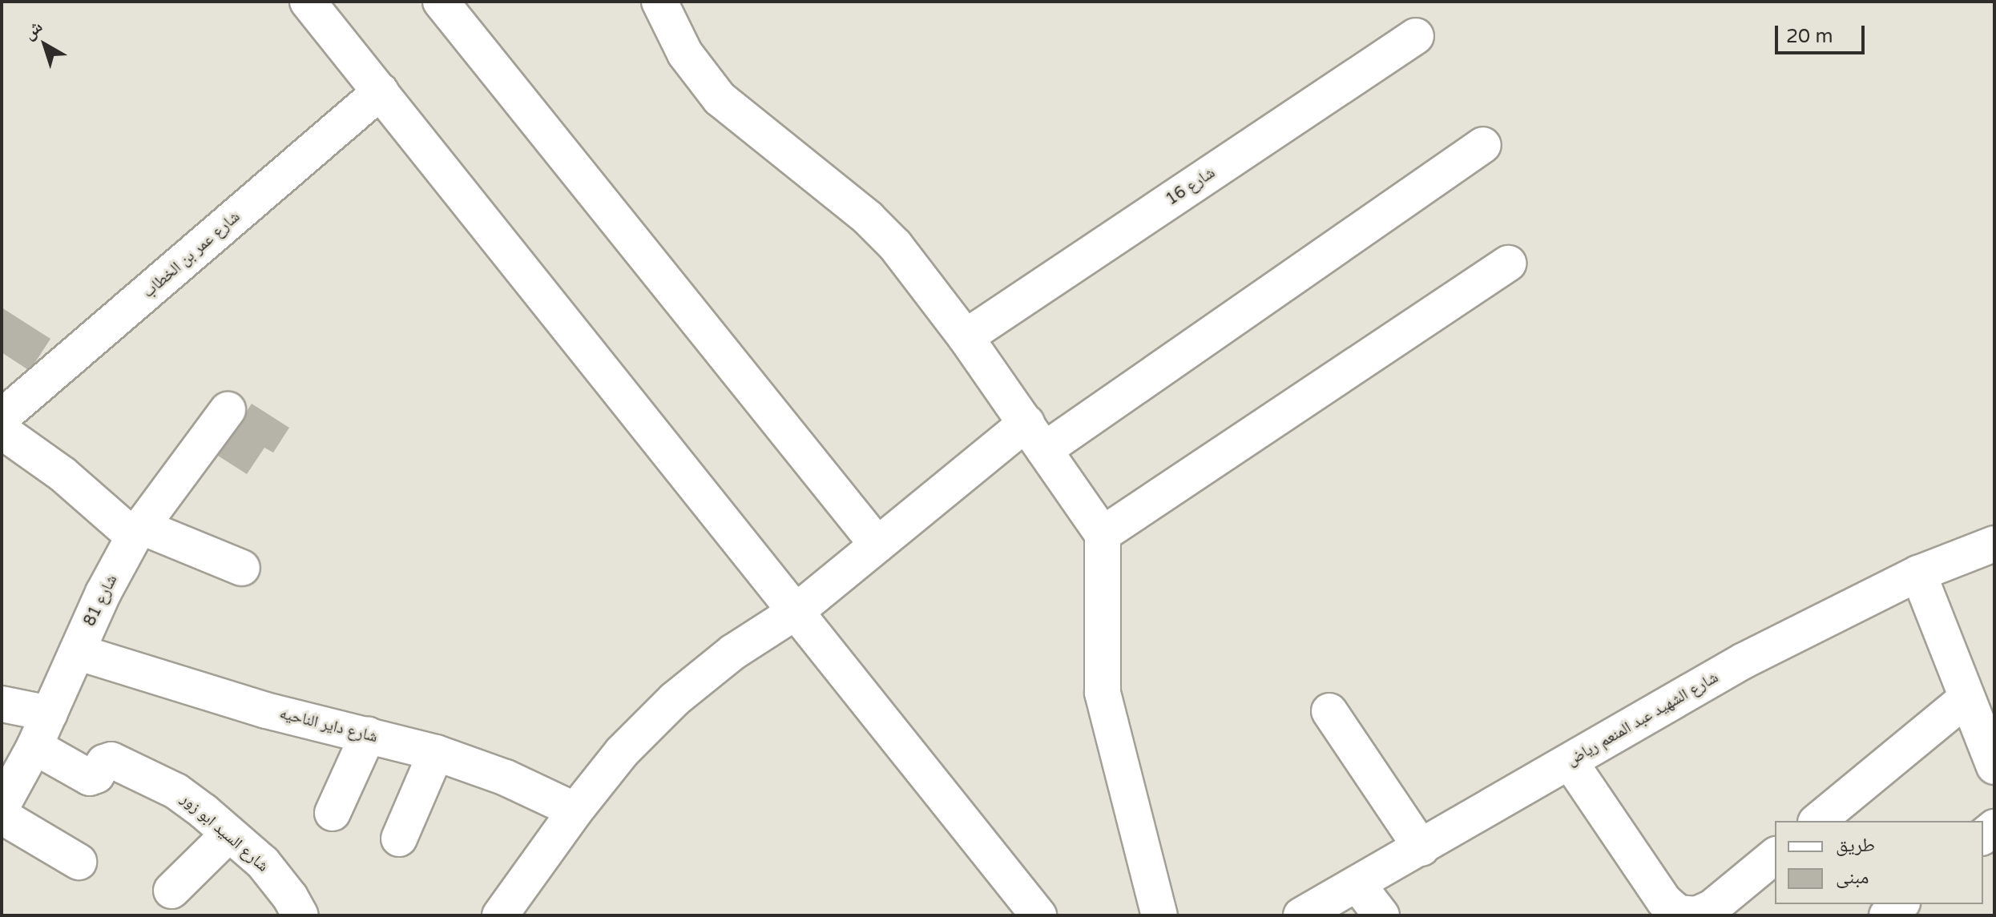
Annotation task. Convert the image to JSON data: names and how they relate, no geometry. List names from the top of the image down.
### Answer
{
  "streets": {
    "street": [
      "شارع 16",
      "شارع عمر بن الخطاب",
      "شارع 81",
      "شارع الشهيد عبد المنعم رياض",
      "شارع داير الناحيه",
      "شارع السيد ابو زور"
    ]
  },
  "crossings": [
    ["شارع 81", "شارع داير الناحيه"],
    ["شارع 81", "شارع السيد ابو زور"]
  ],
  "legend": ["طريق", "مبنى"],
  "scale_bar": "20 m",
  "north": "top left"
}
